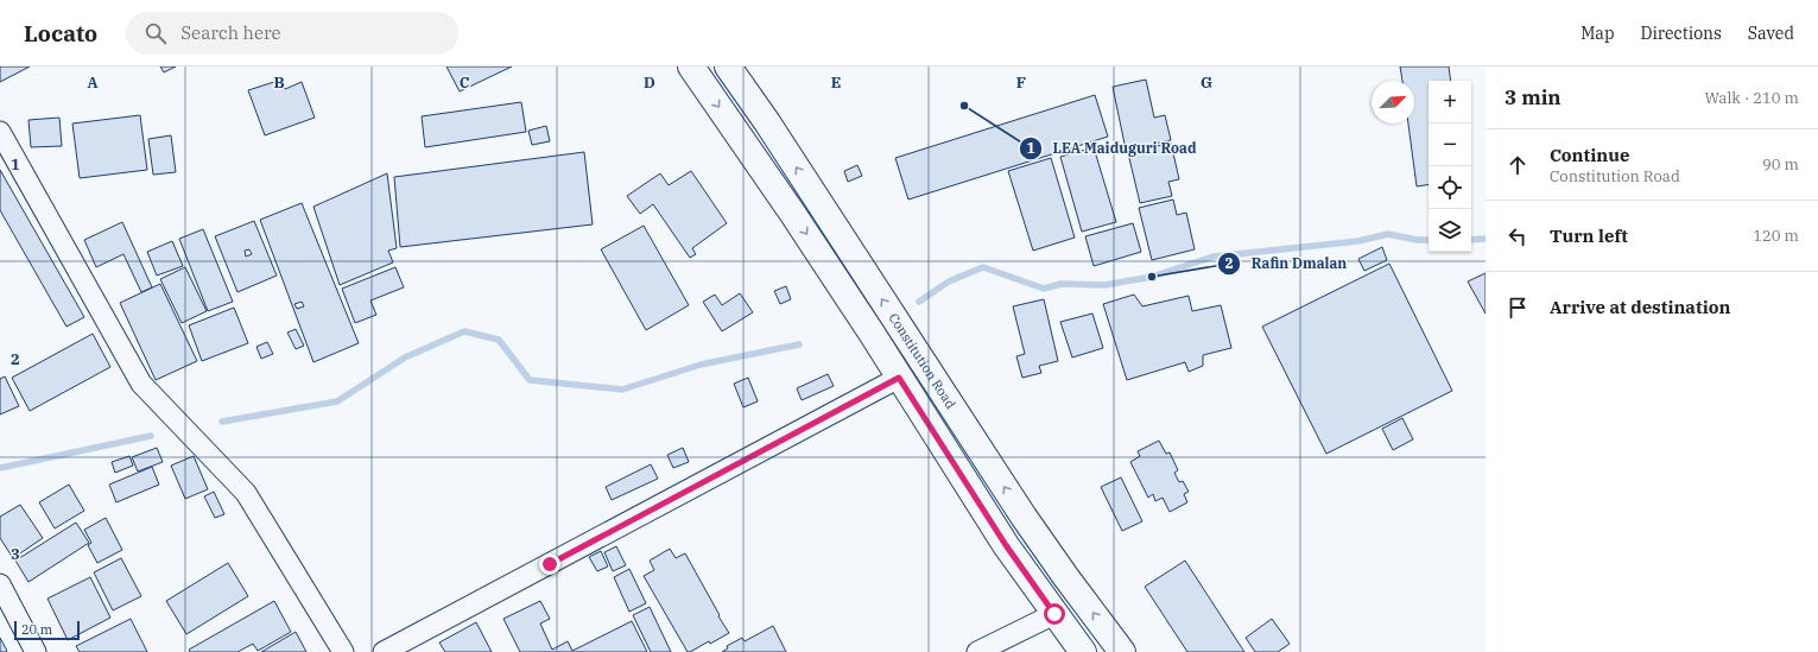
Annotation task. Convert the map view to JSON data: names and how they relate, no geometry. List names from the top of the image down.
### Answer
{
  "streets": {
    "main road": ["Constitution Road"]
  },
  "places": ["LEA Maiduguri Road", "Rafin Dmalan"],
  "scale_bar": "20 m",
  "north": "top right",
  "page": {
    "header": "Locato",
    "search": "Search here",
    "nav": ["Map", "Directions", "Saved"],
    "heading": ["3 min", "Walk · 210 m"],
    "map_buttons": ["+", "−"],
    "list": [
      ["Continue", "Constitution Road", "90 m"],
      ["Turn left", "120 m"],
      "Arrive at destination"
    ],
    "scale": "20 m"
  },
  "grid": {
    "columns": [
      "A",
      "B",
      "C",
      "D",
      "E",
      "F",
      "G"
    ],
    "rows": ["1", "2", "3"]
  }
}
